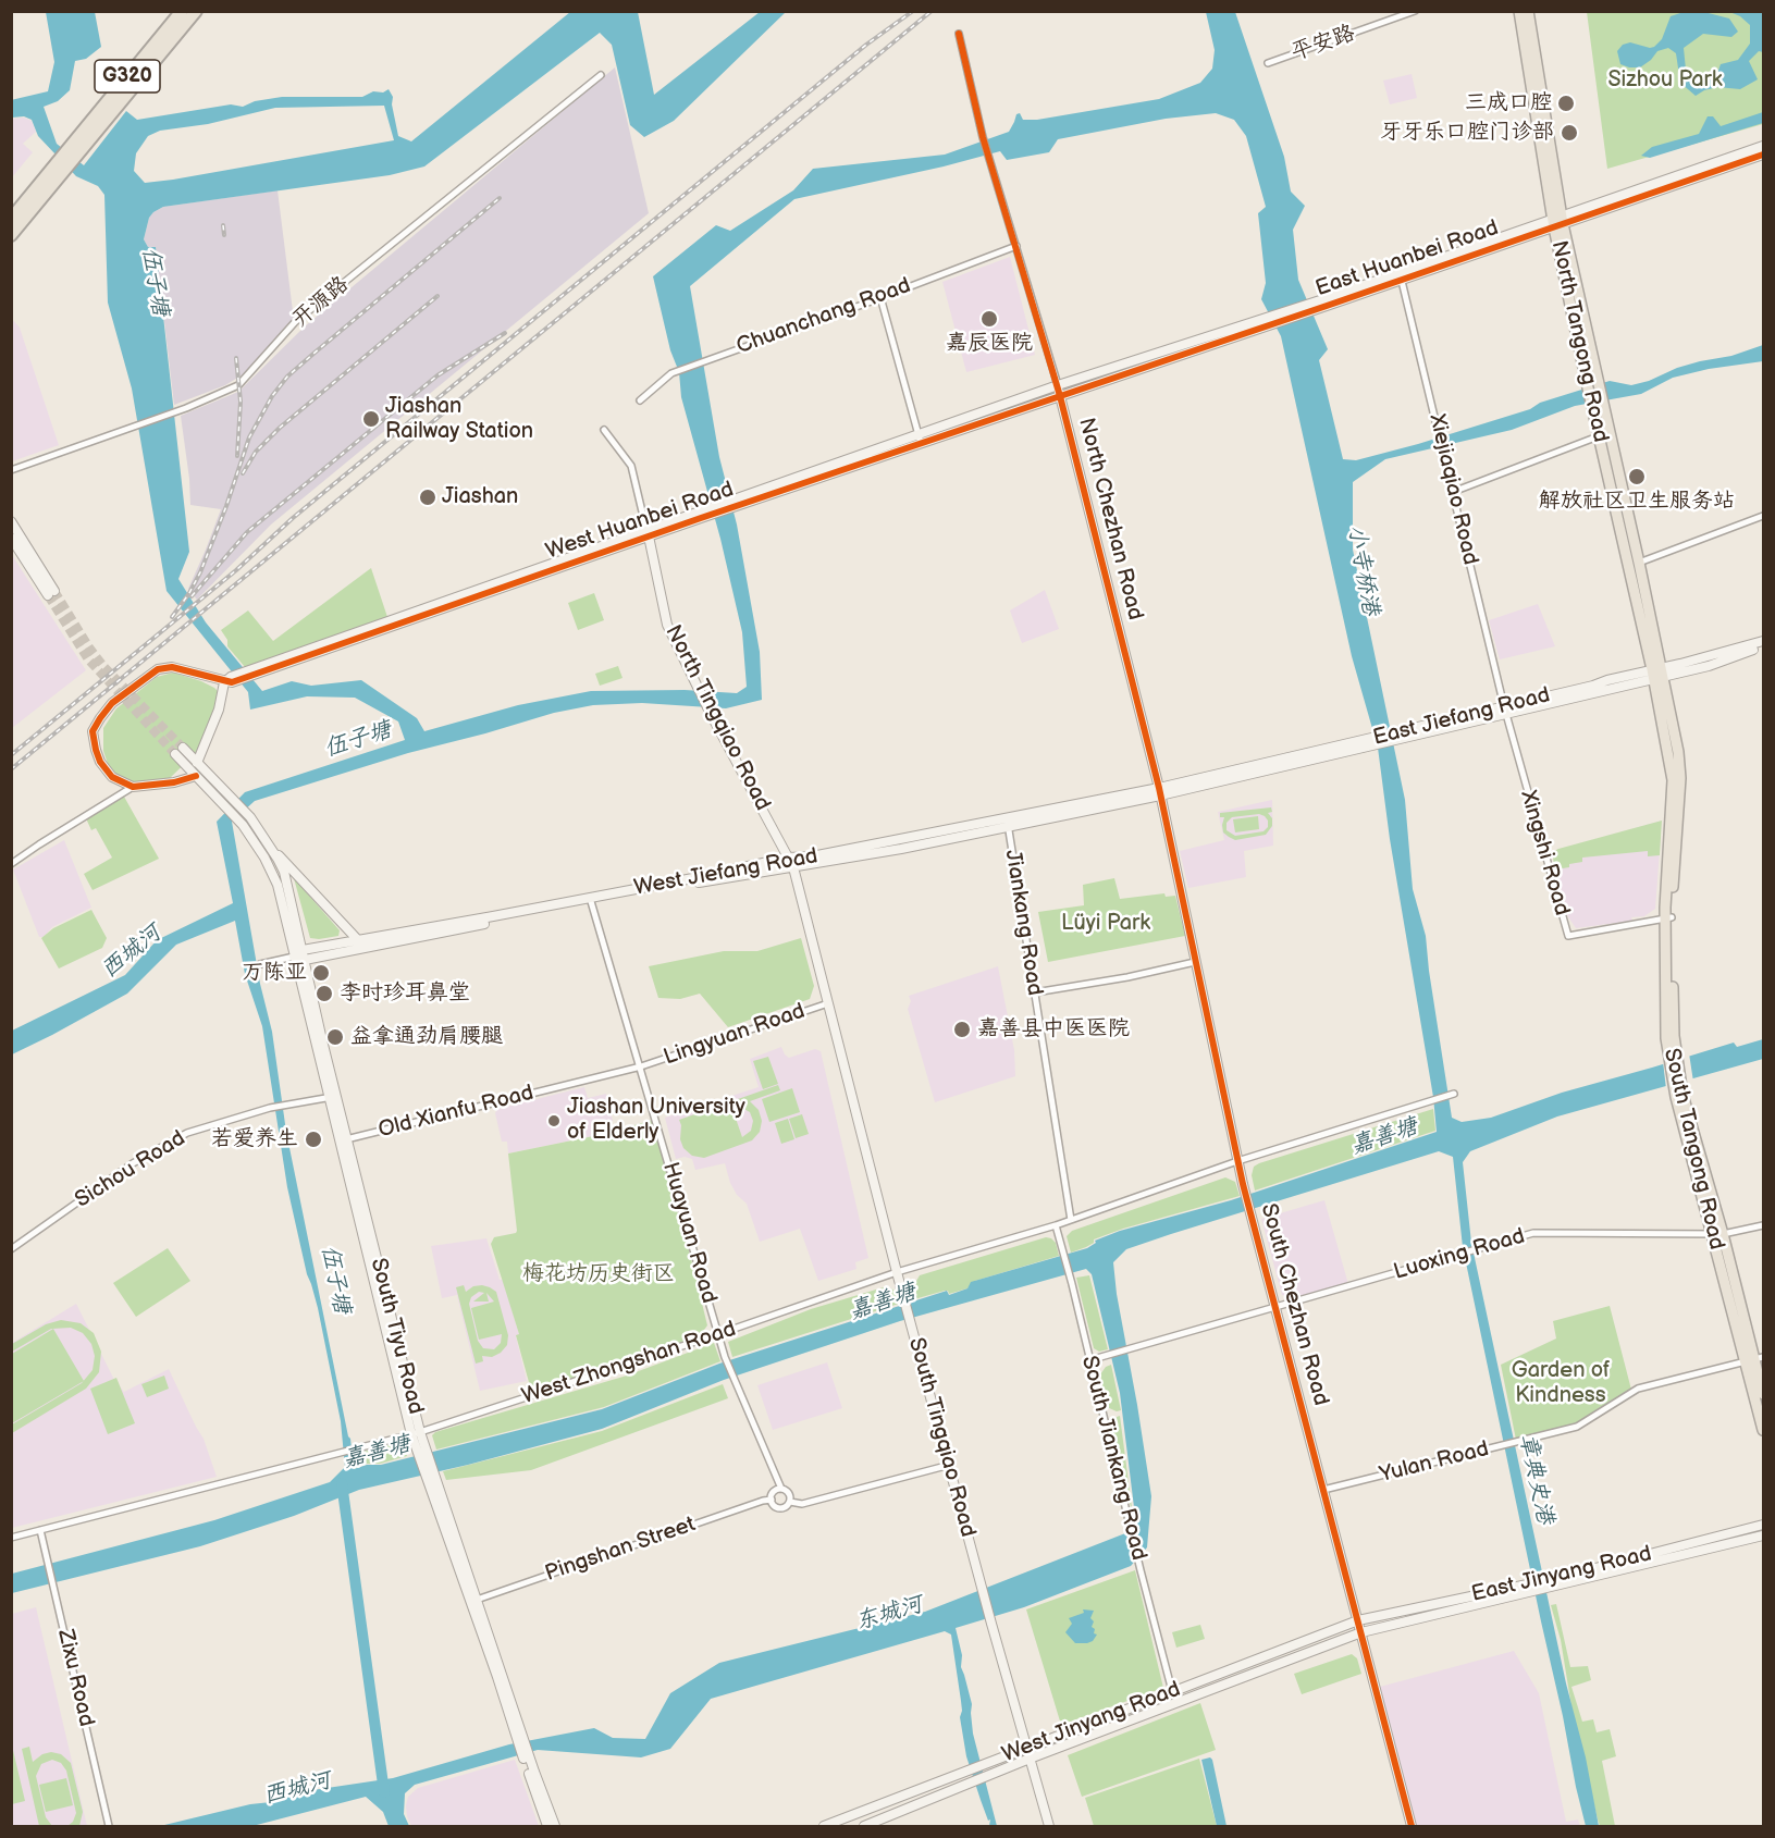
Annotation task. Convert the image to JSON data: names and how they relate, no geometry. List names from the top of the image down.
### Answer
{
  "streets": {
    "highway": ["G320"],
    "main road": [
      "East Huanbei Road",
      "North Tangong Road",
      "North Chezhan Road",
      "West Huanbei Road",
      "East Jiefang Road",
      "North Tingqiao Road",
      "West Jiefang Road",
      "South Tangong Road",
      "South Chezhan Road",
      "South Tiyu Road",
      "South Tingqiao Road",
      "East Jinyang Road",
      "West Jinyang Road"
    ],
    "street": [
      "平安路",
      "开源路",
      "Chuanchang Road",
      "Xiejiaqiao Road",
      "Xingshi Road",
      "Jiankang Road",
      "Lingyuan Road",
      "Old Xianfu Road",
      "Sichou Road",
      "Huayuan Road",
      "Luoxing Road",
      "West Zhongshan Road",
      "South Jiankang Road",
      "Yulan Road",
      "Pingshan Street",
      "Zixu Road"
    ]
  },
  "crossings": [
    ["East Huanbei Road", "North Tangong Road"],
    ["East Huanbei Road", "Xiejiaqiao Road"],
    ["East Huanbei Road", "North Chezhan Road"],
    ["East Huanbei Road", "West Huanbei Road"],
    ["Chuanchang Road", "North Chezhan Road"],
    ["North Tangong Road", "East Jiefang Road"],
    ["North Tangong Road", "South Tangong Road"],
    ["Xiejiaqiao Road", "East Jiefang Road"],
    ["Xiejiaqiao Road", "Xingshi Road"],
    ["North Chezhan Road", "West Huanbei Road"],
    ["North Chezhan Road", "East Jiefang Road"],
    ["North Chezhan Road", "West Jiefang Road"],
    ["North Chezhan Road", "South Chezhan Road"],
    ["West Huanbei Road", "North Tingqiao Road"],
    ["East Jiefang Road", "Xingshi Road"],
    ["East Jiefang Road", "West Jiefang Road"],
    ["East Jiefang Road", "South Tangong Road"],
    ["East Jiefang Road", "South Chezhan Road"],
    ["North Tingqiao Road", "West Jiefang Road"],
    ["North Tingqiao Road", "South Tingqiao Road"],
    ["Xingshi Road", "South Tangong Road"],
    ["West Jiefang Road", "Jiankang Road"],
    ["West Jiefang Road", "Huayuan Road"],
    ["West Jiefang Road", "South Chezhan Road"],
    ["West Jiefang Road", "South Tiyu Road"],
    ["West Jiefang Road", "South Tingqiao Road"],
    ["Jiankang Road", "West Zhongshan Road"],
    ["Lingyuan Road", "Old Xianfu Road"],
    ["Lingyuan Road", "Huayuan Road"],
    ["Lingyuan Road", "South Tingqiao Road"],
    ["Old Xianfu Road", "Huayuan Road"],
    ["Old Xianfu Road", "South Tiyu Road"],
    ["South Tangong Road", "Luoxing Road"],
    ["South Tangong Road", "Yulan Road"],
    ["Sichou Road", "South Tiyu Road"],
    ["Huayuan Road", "West Zhongshan Road"],
    ["Huayuan Road", "Pingshan Street"],
    ["Luoxing Road", "South Chezhan Road"],
    ["Luoxing Road", "South Jiankang Road"],
    ["South Chezhan Road", "West Zhongshan Road"],
    ["South Chezhan Road", "Yulan Road"],
    ["South Chezhan Road", "East Jinyang Road"],
    ["South Chezhan Road", "West Jinyang Road"],
    ["South Tiyu Road", "West Zhongshan Road"],
    ["South Tiyu Road", "Pingshan Street"],
    ["West Zhongshan Road", "South Tingqiao Road"],
    ["West Zhongshan Road", "South Jiankang Road"],
    ["West Zhongshan Road", "Zixu Road"],
    ["South Tingqiao Road", "Pingshan Street"],
    ["South Tingqiao Road", "West Jinyang Road"],
    ["South Jiankang Road", "West Jinyang Road"],
    ["East Jinyang Road", "West Jinyang Road"]
  ],
  "water": [
    "伍子塘",
    "小寺桥港",
    "西城河",
    "嘉善塘",
    "章典史港",
    "东城河"
  ],
  "parks": [
    "Sizhou Park",
    "Lüyi Park",
    "梅花坊历史街区",
    "Garden of Kindness"
  ],
  "places": [
    "三成口腔",
    "牙牙乐口腔门诊部",
    "嘉辰医院",
    "Jiashan Railway Station",
    "解放社区卫生服务站",
    "Jiashan",
    "万陈亚",
    "李时珍耳鼻堂",
    "嘉善县中医医院",
    "益拿通劲肩腰腿",
    "Jiashan University of Elderly",
    "若爱养生"
  ]
}
